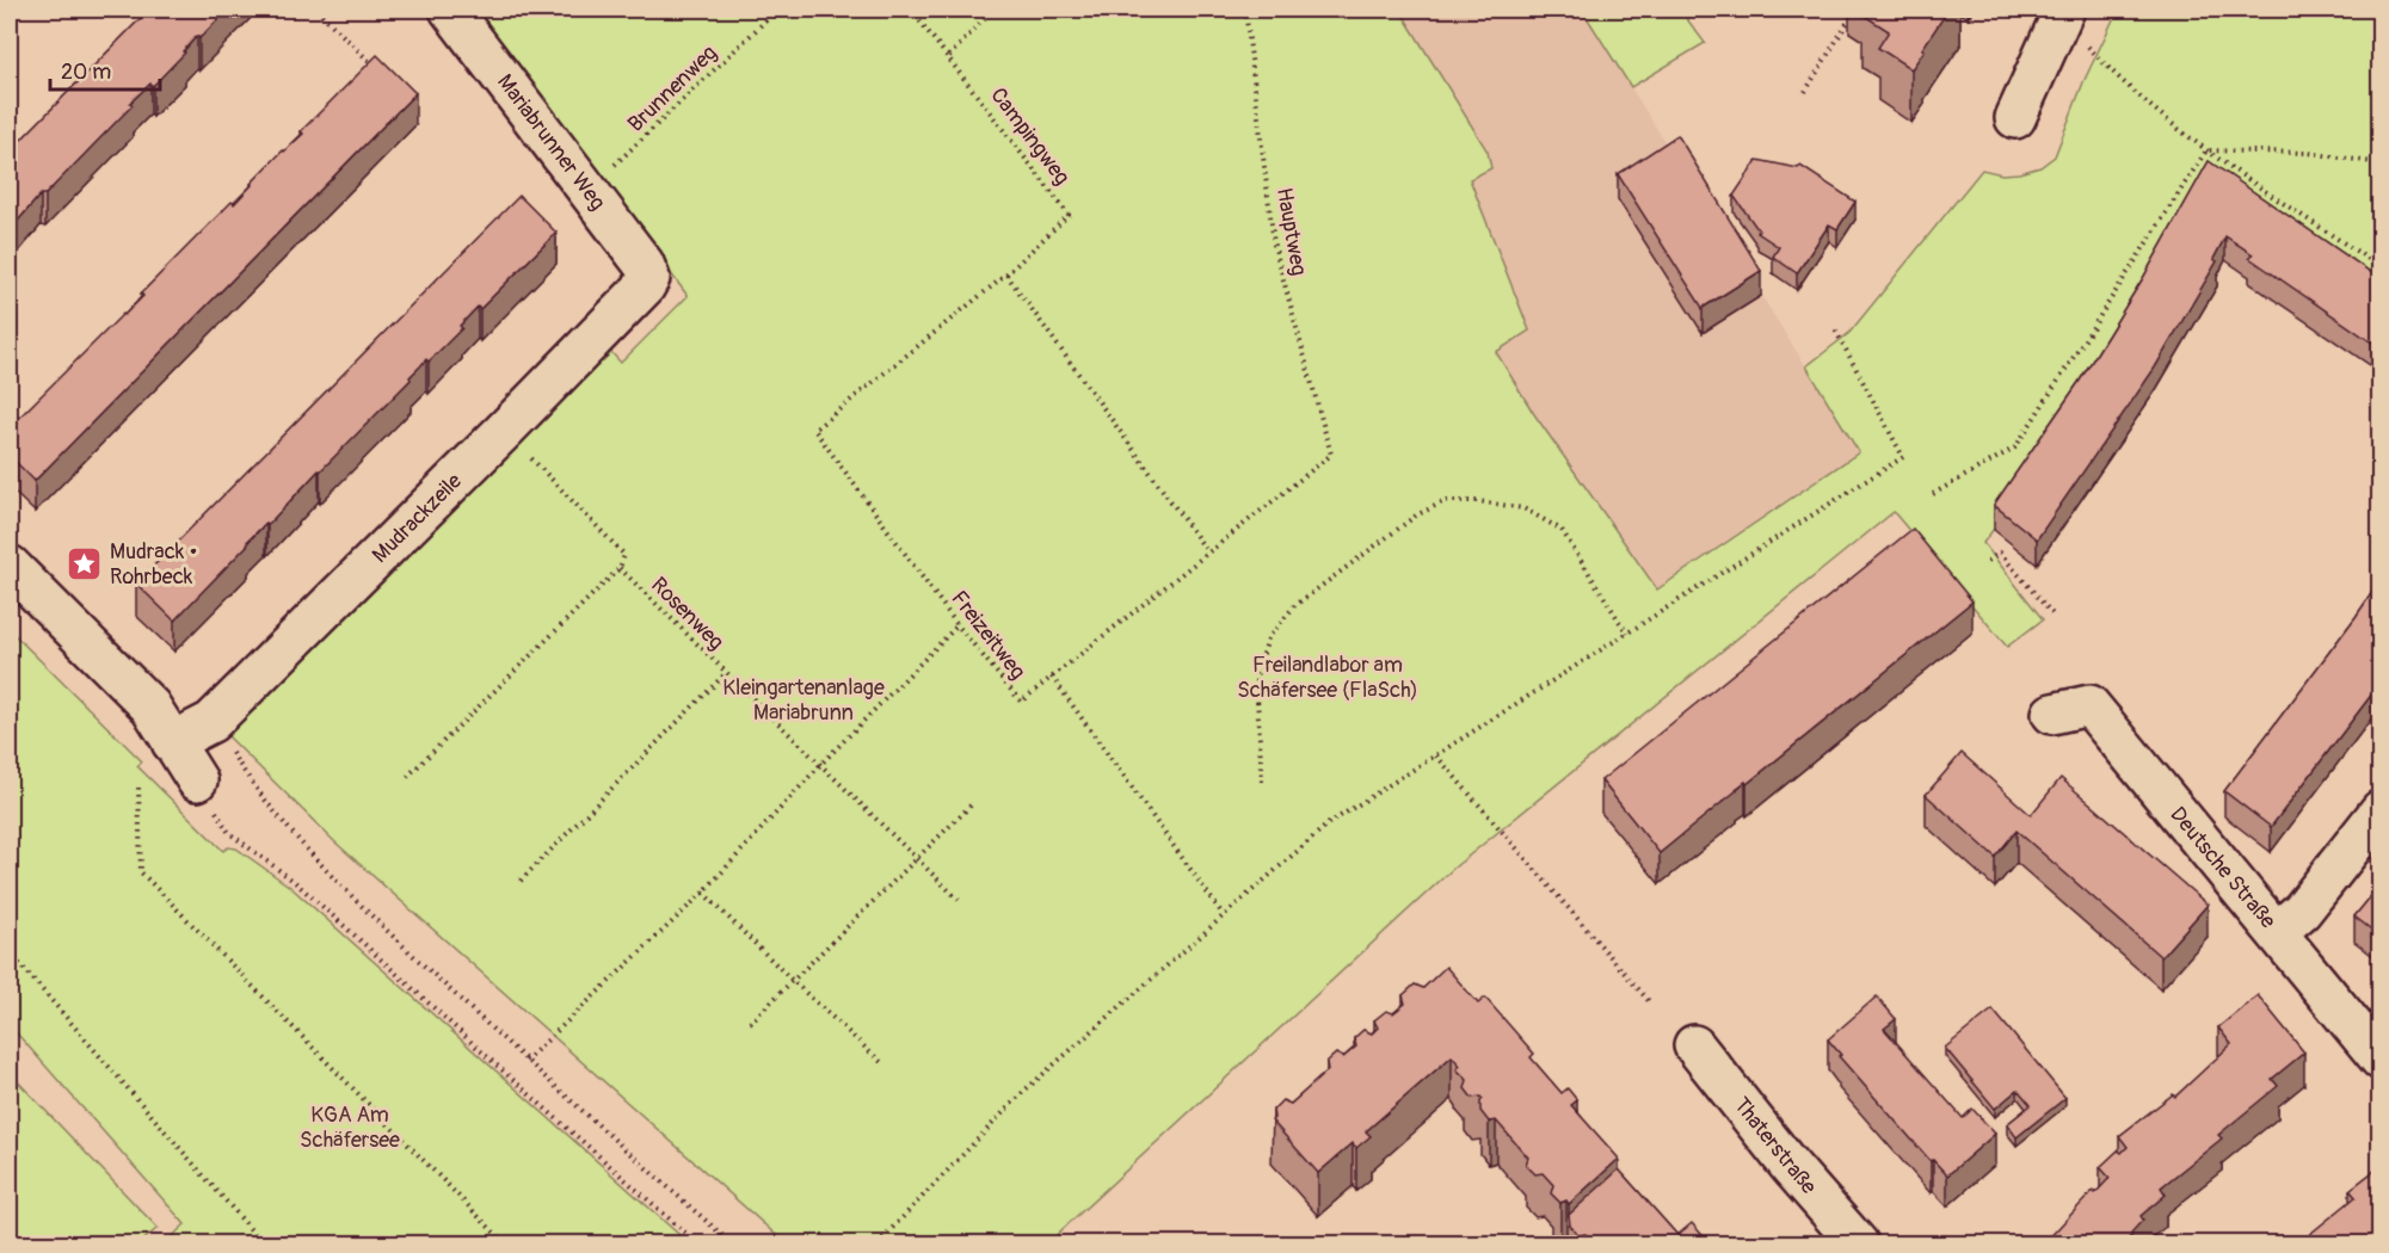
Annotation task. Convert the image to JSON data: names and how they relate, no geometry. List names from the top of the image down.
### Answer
{
  "streets": {
    "street": [
      "Mariabrunner Weg",
      "Mudrackzeile",
      "Deutsche Straße",
      "Thaterstraße"
    ],
    "path": [
      "Brunnenweg",
      "Campingweg",
      "Hauptweg",
      "Rosenweg",
      "Freizeitweg"
    ]
  },
  "crossings": [
    ["Brunnenweg", "Mariabrunner Weg"],
    ["Campingweg", "Freizeitweg"],
    ["Mariabrunner Weg", "Mudrackzeile"],
    ["Hauptweg", "Freizeitweg"],
    ["Mudrackzeile", "Rosenweg"]
  ],
  "parks": ["Freilandlabor am Schäfersee (FlaSch)", "Kleingartenanlage Mariabrunn", "KGA Am Schäfersee"],
  "places": {
    "place": ["Mudrack • Rohrbeck"]
  },
  "scale_bar": "20 m"
}
